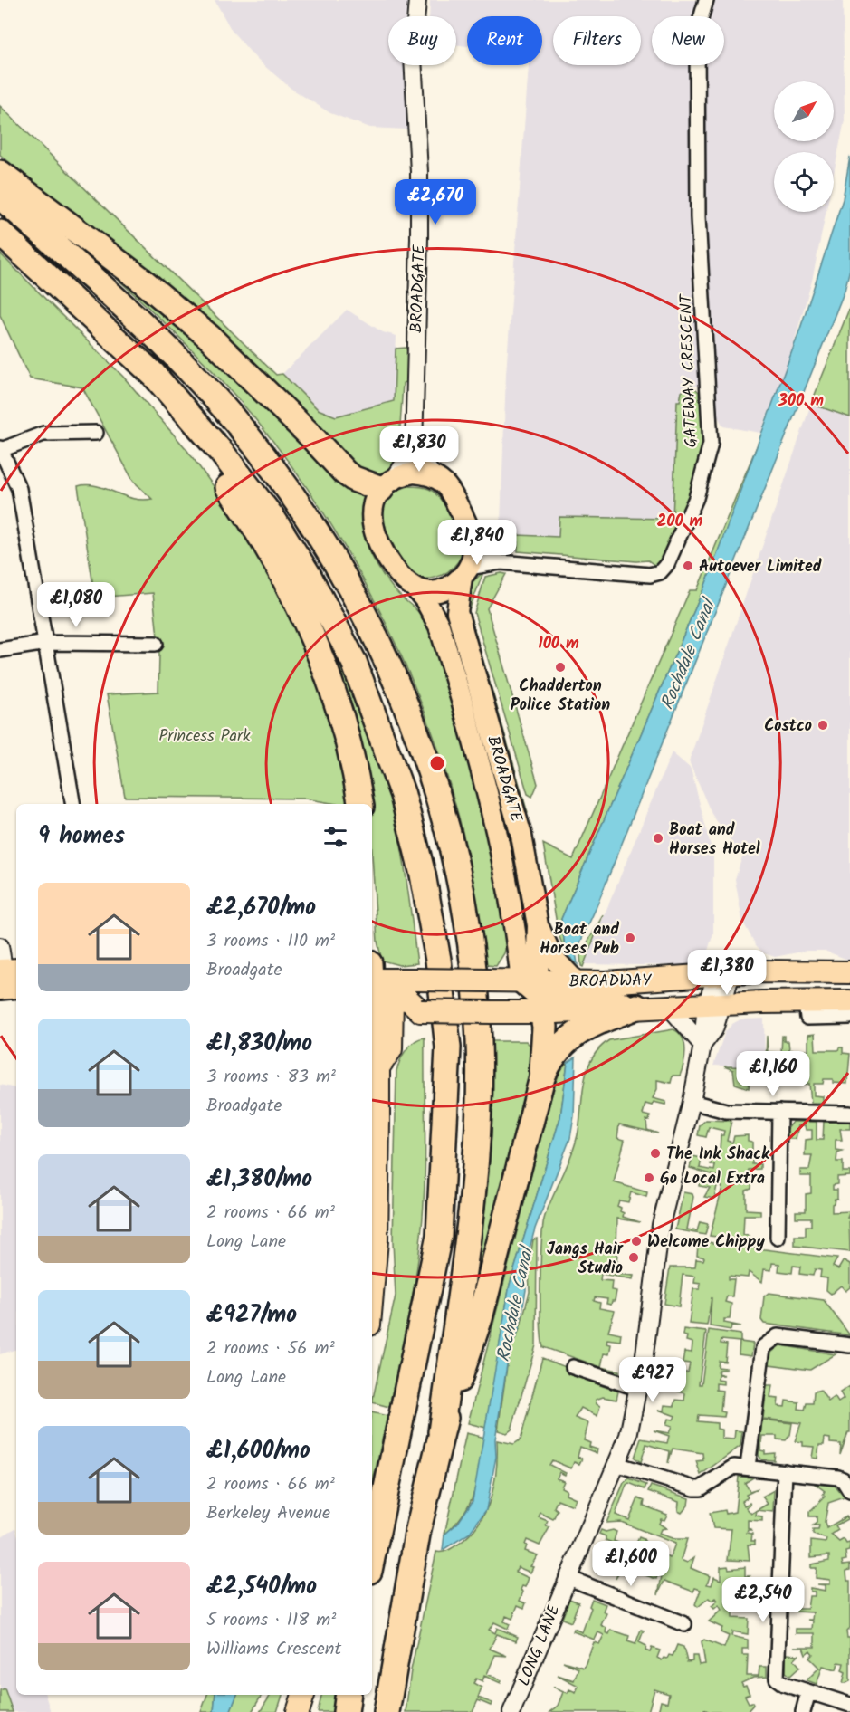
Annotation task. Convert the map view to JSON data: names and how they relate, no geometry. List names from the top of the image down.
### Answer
{
  "streets": {
    "highway": ["BROADWAY"],
    "main road": ["BROADGATE"],
    "street": ["GATEWAY CRESCENT", "LONG LANE"]
  },
  "crossings": [
    ["BROADGATE", "GATEWAY CRESCENT"],
    ["BROADGATE", "BROADWAY"],
    ["BROADWAY", "LONG LANE"]
  ],
  "water": ["Rochdale Canal"],
  "parks": ["Princess Park"],
  "places": [
    "Autoever Limited",
    "Chadderton Police Station",
    "Costco",
    "Boat and Horses Hotel",
    "Boat and Horses Pub",
    "The Ink Shack",
    "Go Local Extra",
    "Welcome Chippy",
    "Jangs Hair Studio"
  ],
  "north": "top right",
  "page": {
    "chip": [
      "Buy",
      "Rent",
      "Filters",
      "New"
    ],
    "price": [
      "£2,670",
      "£1,830",
      "£1,840",
      "£1,080",
      "£1,380",
      "£1,160",
      "£927",
      "£1,600",
      "£2,540"
    ],
    "heading": "9 homes",
    "list": [
      {
        "name": "£2,670/mo",
        "note": "3 rooms · 110 m² · Broadgate"
      },
      {
        "name": "£1,830/mo",
        "note": "3 rooms · 83 m² · Broadgate"
      },
      {
        "name": "£1,380/mo",
        "note": "2 rooms · 66 m² · Long Lane"
      },
      {
        "name": "£927/mo",
        "note": "2 rooms · 56 m² · Long Lane"
      },
      {
        "name": "£1,600/mo",
        "note": "2 rooms · 66 m² · Berkeley Avenue"
      },
      {
        "name": "£2,540/mo",
        "note": "5 rooms · 118 m² · Williams Crescent"
      }
    ]
  },
  "rings": ["300 m", "200 m", "100 m"]
}
